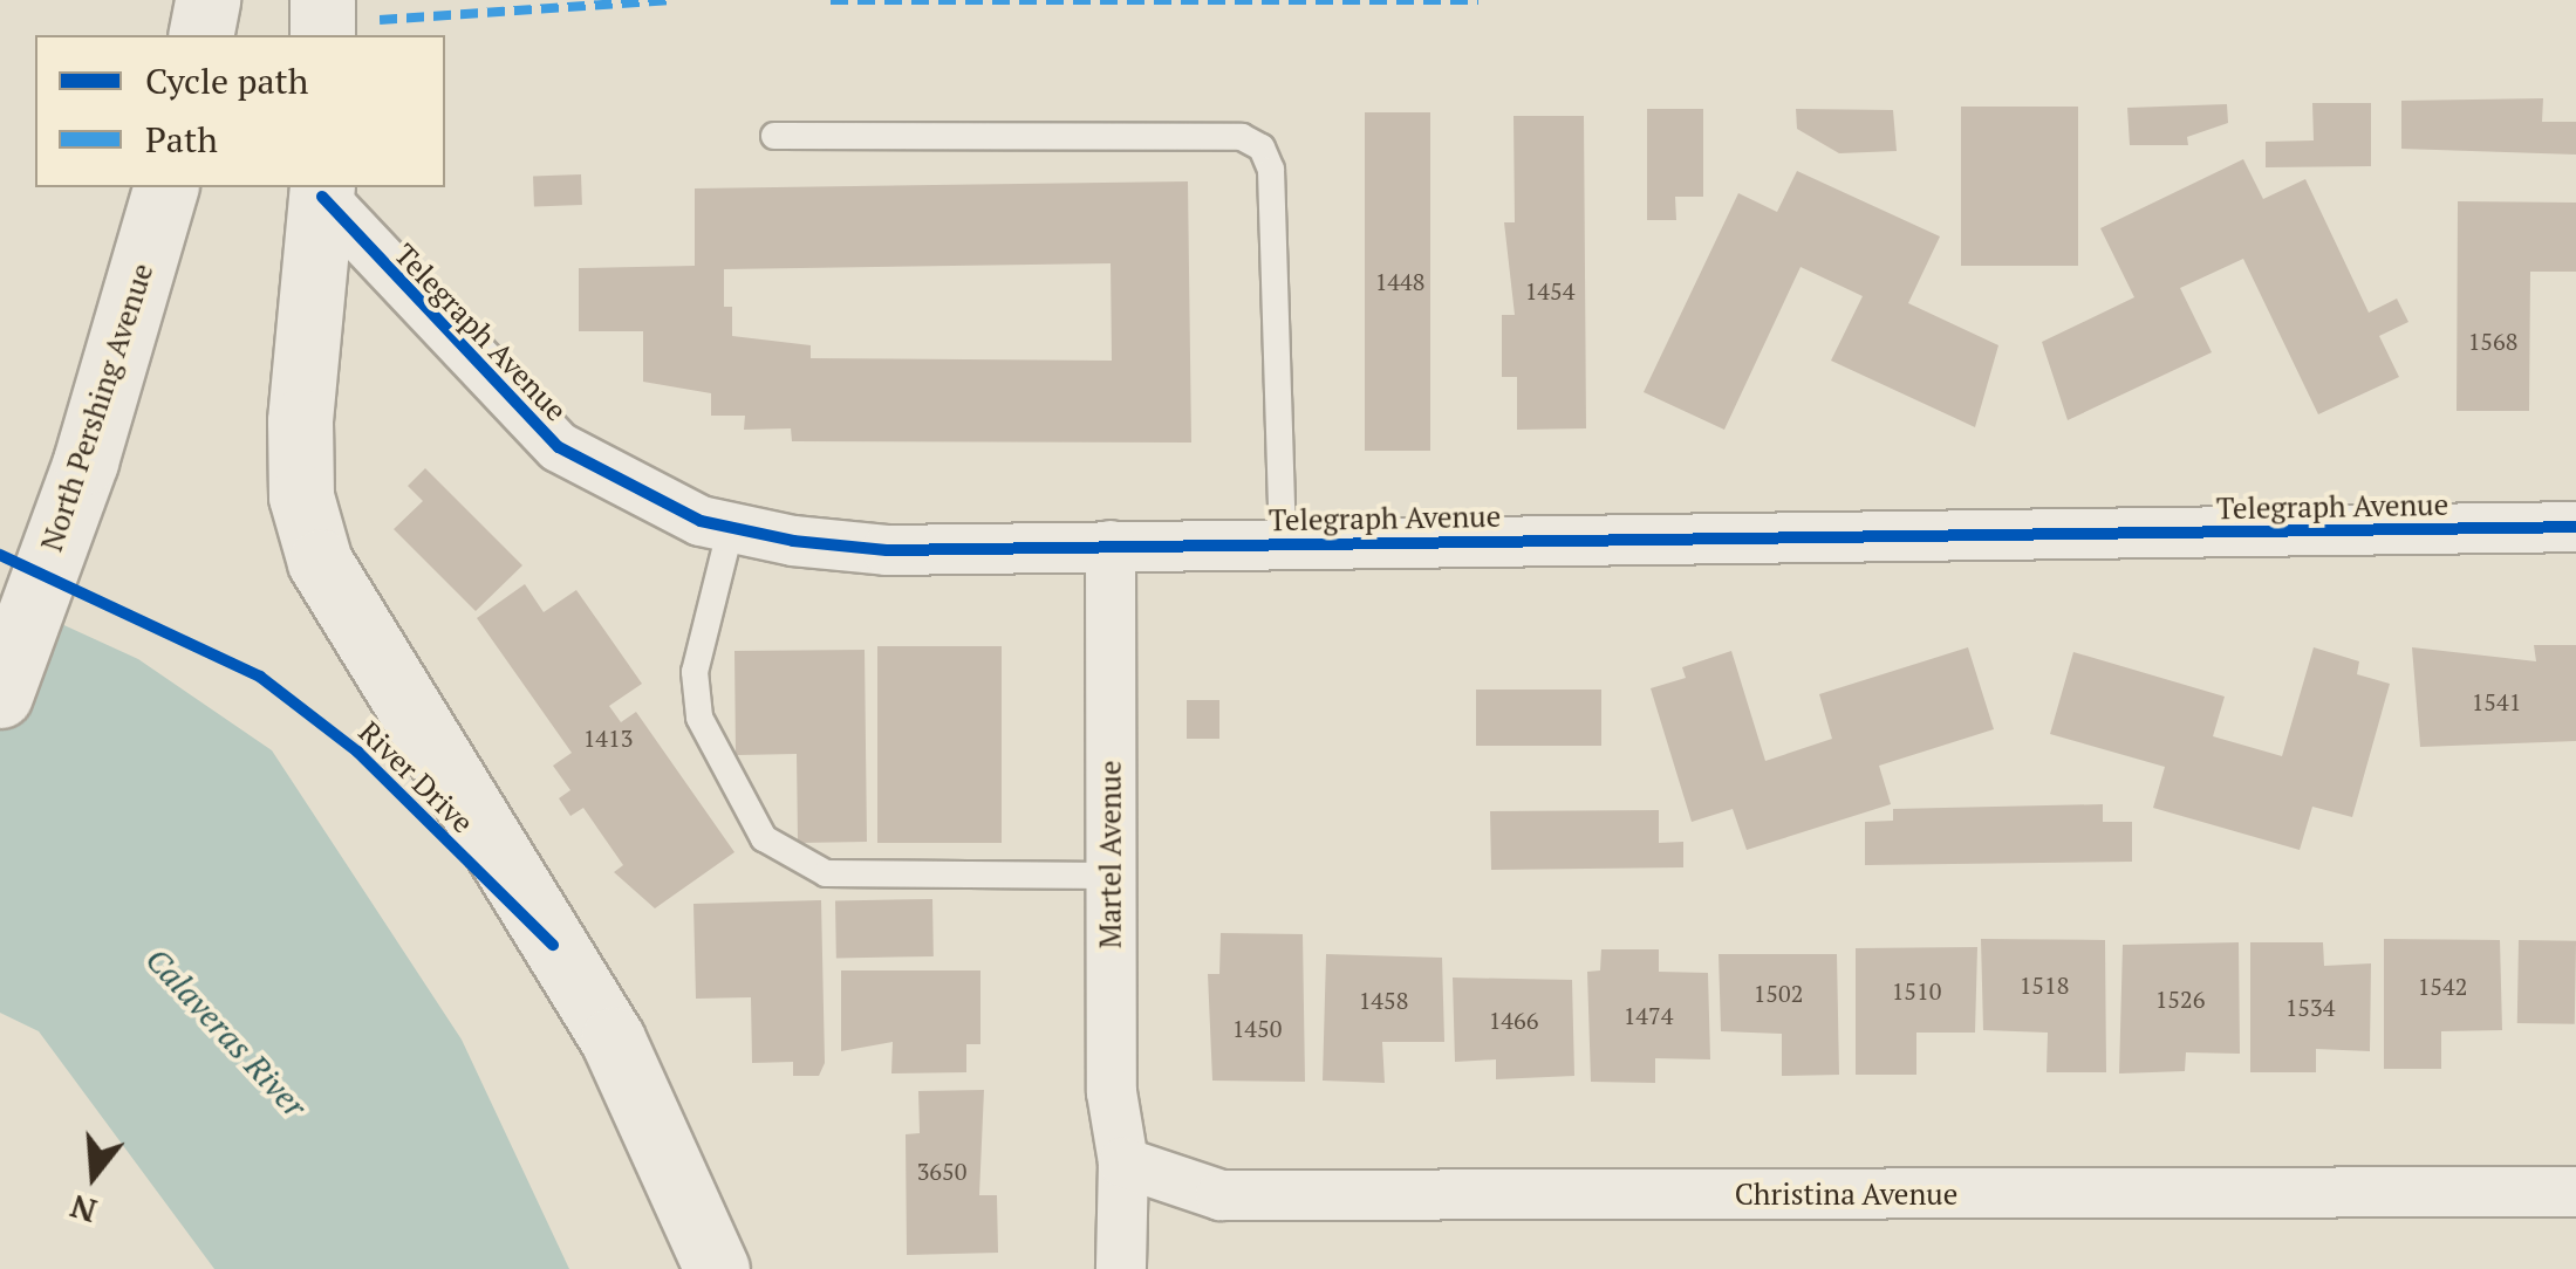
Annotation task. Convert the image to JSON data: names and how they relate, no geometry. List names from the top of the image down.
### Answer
{
  "streets": {
    "street": [
      "Telegraph Avenue",
      "North Pershing Avenue",
      "River Drive",
      "Martel Avenue",
      "Christina Avenue"
    ]
  },
  "crossings": [
    ["Telegraph Avenue", "River Drive"],
    ["Telegraph Avenue", "Martel Avenue"],
    ["Martel Avenue", "Christina Avenue"]
  ],
  "water": ["Calaveras River"],
  "house_numbers": [
    "1448",
    "1454",
    "1568",
    "1541",
    "1413",
    "1518",
    "1542",
    "1510",
    "1502",
    "1526",
    "1458",
    "1534",
    "1474",
    "1466",
    "1450",
    "3650"
  ],
  "legend": ["Cycle path", "Path"],
  "north": "bottom"
}
